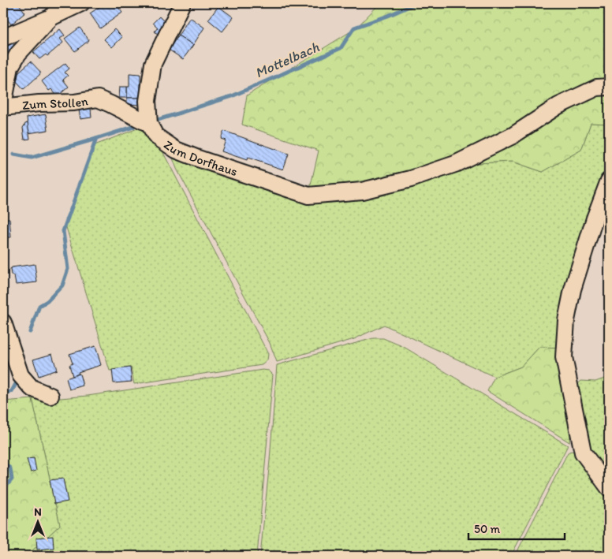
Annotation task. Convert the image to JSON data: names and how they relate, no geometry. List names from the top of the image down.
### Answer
{
  "streets": {
    "street": ["Zum Stollen", "Zum Dorfhaus"]
  },
  "crossings": [
    ["Zum Stollen", "Zum Dorfhaus"]
  ],
  "water": ["Mottelbach"],
  "scale_bar": "50 m",
  "north": "top"
}
